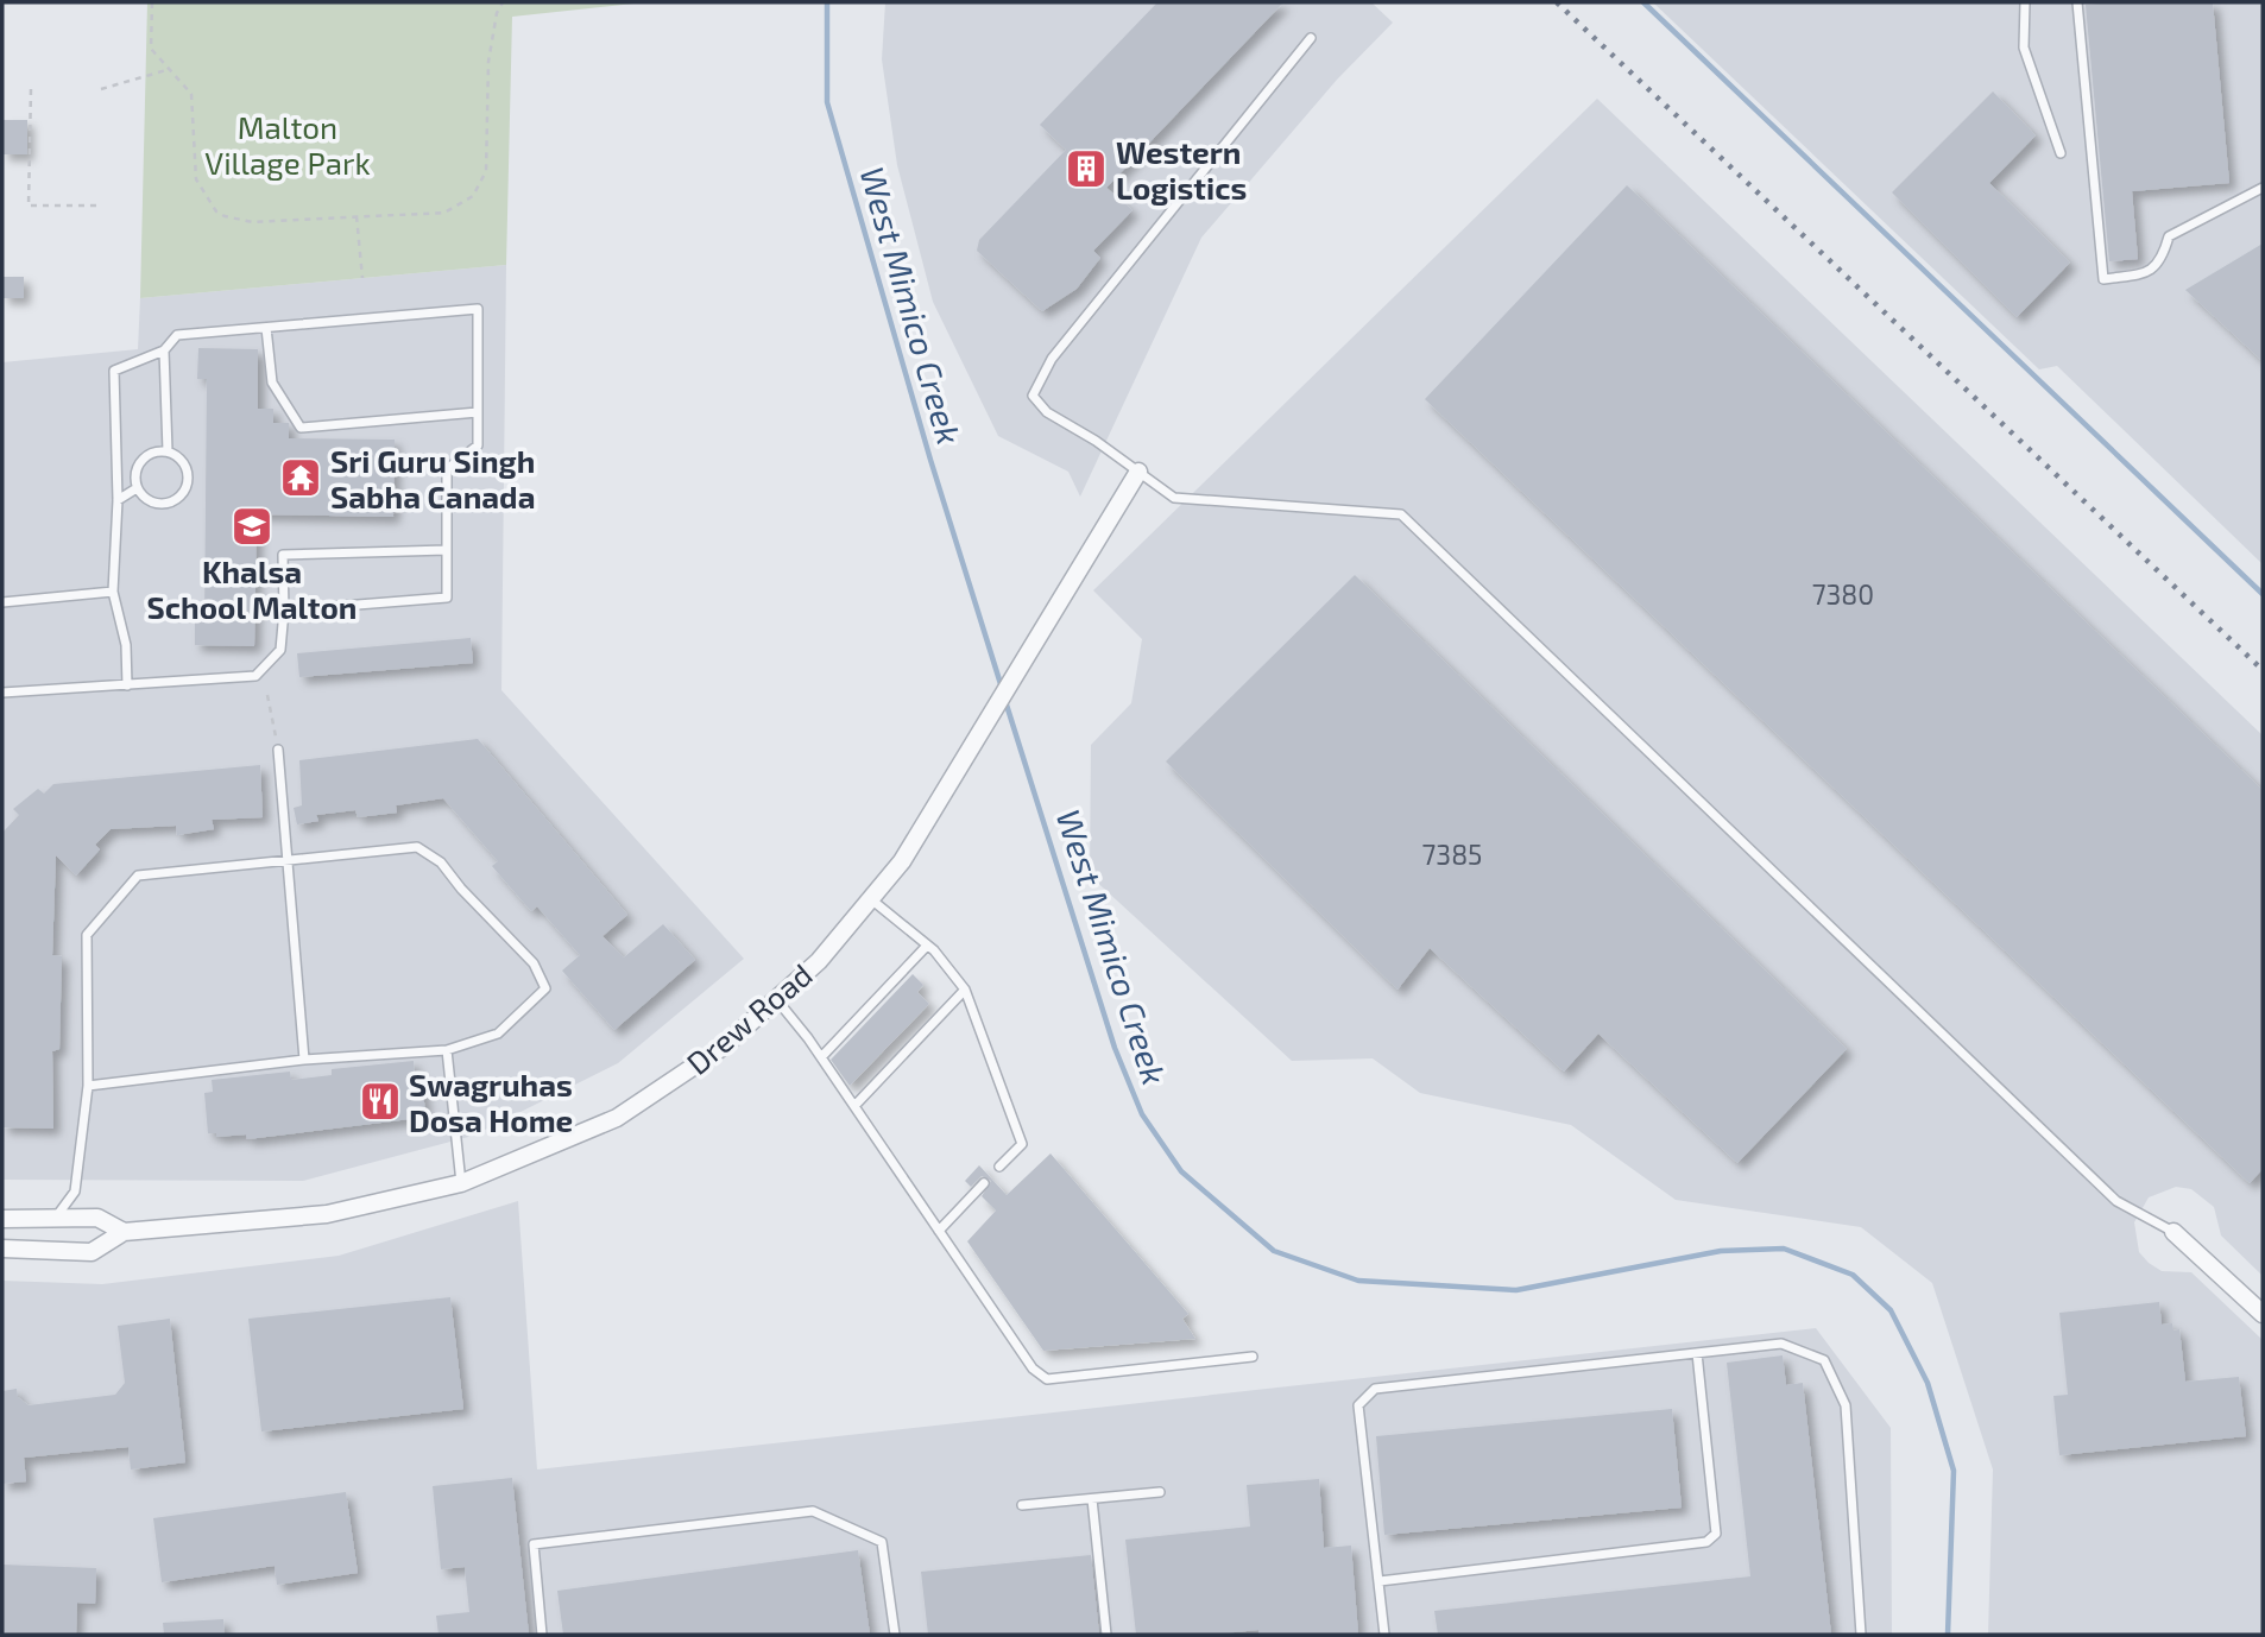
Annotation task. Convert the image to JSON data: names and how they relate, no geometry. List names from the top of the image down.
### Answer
{
  "streets": {
    "street": ["Drew Road"]
  },
  "water": ["West Mimico Creek"],
  "parks": ["Malton Village Park"],
  "places": {
    "building": ["Western Logistics"],
    "temple": ["Sri Guru Singh Sabha Canada"],
    "school or university": ["Khalsa School Malton"],
    "restaurant": ["Swagruhas Dosa Home"]
  },
  "house_numbers": ["7380", "7385"]
}
